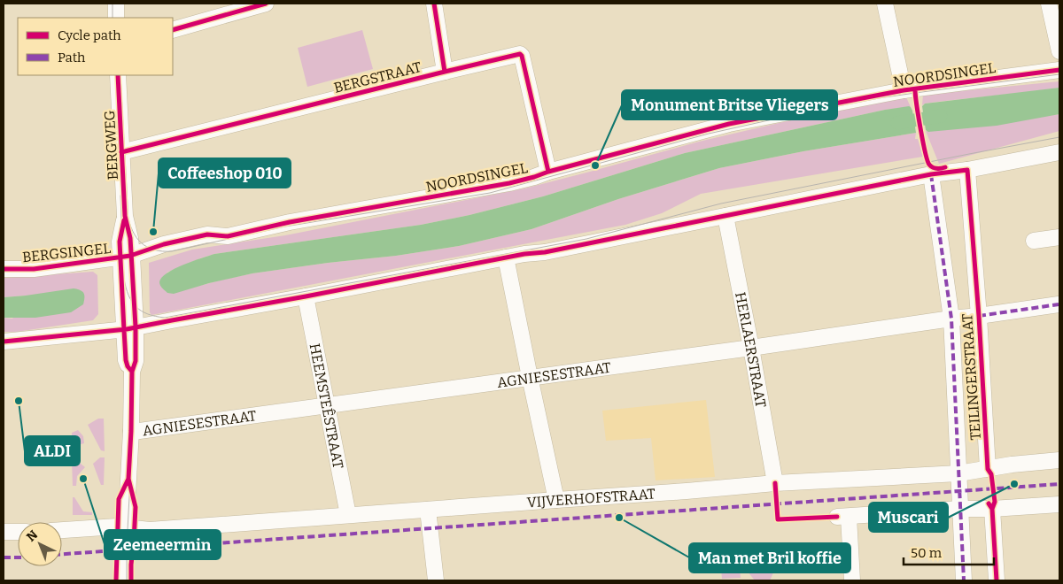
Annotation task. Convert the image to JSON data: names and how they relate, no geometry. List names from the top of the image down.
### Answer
{
  "streets": {
    "street": [
      "NOORDSINGEL",
      "BERGSTRAAT",
      "BERGWEG",
      "BERGSINGEL",
      "HERLAERSTRAAT",
      "AGNIESESTRAAT",
      "TEILINGERSTRAAT",
      "HEEMSTEÊSTRAAT",
      "VIJVERHOFSTRAAT"
    ]
  },
  "crossings": [
    ["NOORDSINGEL", "BERGSTRAAT"],
    ["NOORDSINGEL", "BERGWEG"],
    ["NOORDSINGEL", "BERGSINGEL"],
    ["BERGSTRAAT", "BERGWEG"],
    ["BERGWEG", "BERGSINGEL"],
    ["BERGWEG", "AGNIESESTRAAT"],
    ["BERGWEG", "VIJVERHOFSTRAAT"],
    ["HERLAERSTRAAT", "AGNIESESTRAAT"],
    ["HERLAERSTRAAT", "VIJVERHOFSTRAAT"],
    ["AGNIESESTRAAT", "TEILINGERSTRAAT"],
    ["AGNIESESTRAAT", "HEEMSTEÊSTRAAT"],
    ["TEILINGERSTRAAT", "VIJVERHOFSTRAAT"],
    ["HEEMSTEÊSTRAAT", "VIJVERHOFSTRAAT"]
  ],
  "places": [
    "Monument Britse Vliegers",
    "Coffeeshop 010",
    "ALDI",
    "Zeemeermin",
    "Muscari",
    "Man met Bril koffie"
  ],
  "legend": ["Cycle path", "Path"],
  "scale_bar": "50 m",
  "north": "top left"
}
